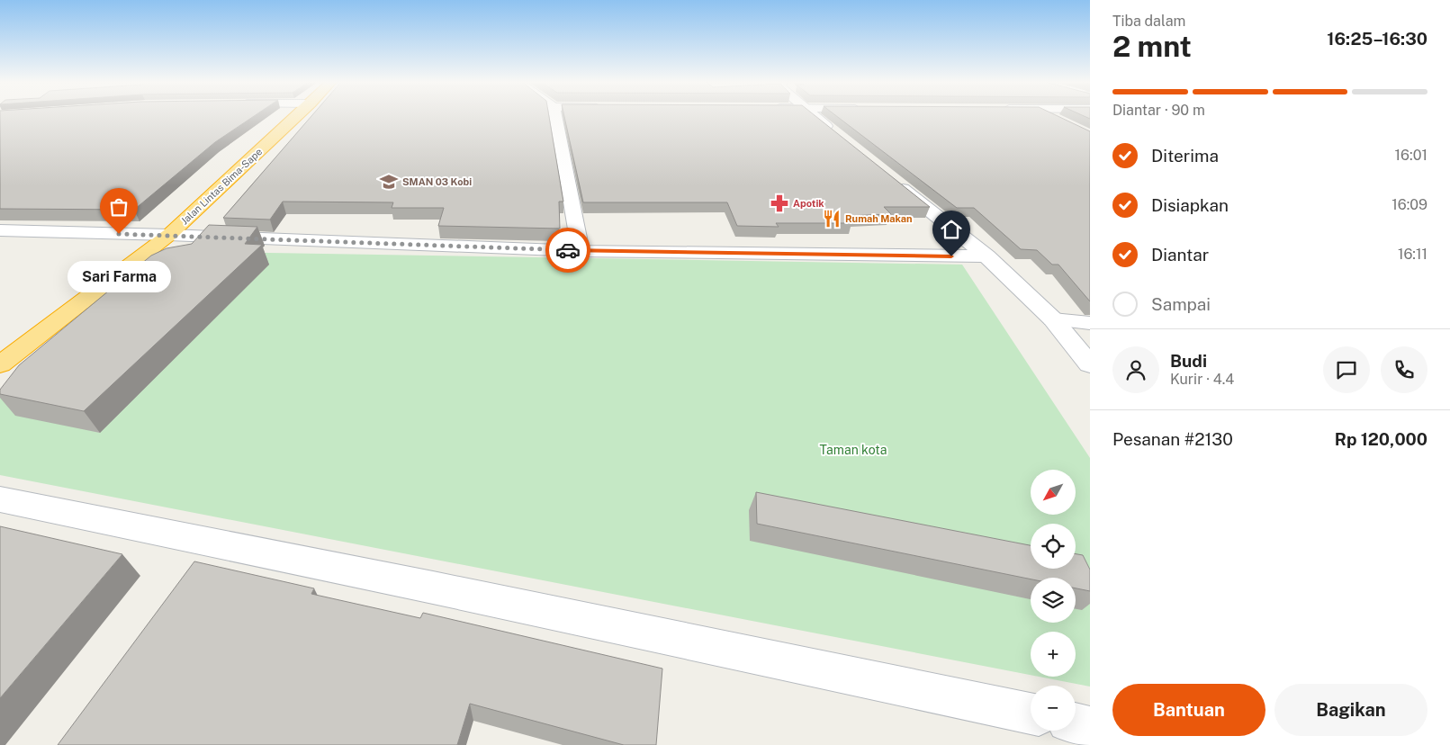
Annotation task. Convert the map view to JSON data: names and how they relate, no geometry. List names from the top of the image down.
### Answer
{
  "streets": {
    "highway": ["Jalan Lintas Bima-Sape"]
  },
  "parks": ["Taman kota"],
  "places": {
    "school or university": ["SMAN 03 Kobi"],
    "pharmacy": ["Apotik"],
    "restaurant": ["Rumah Makan"],
    "other": ["Sari Farma"]
  },
  "north": "bottom left",
  "page": {
    "heading": ["2 mnt", "Tiba dalam", "16:25–16:30"],
    "panel": [
      "Budi",
      "Kurir · 4.4",
      "Pesanan #2130",
      "Rp 120,000"
    ],
    "bar": "Diantar · 90 m",
    "list": [
      ["Diterima", "16:01"],
      ["Disiapkan", "16:09"],
      ["Diantar", "16:11"],
      "Sampai"
    ],
    "bubble": "Sari Farma",
    "map_buttons": ["+", "−"],
    "buttons": ["Bantuan", "Bagikan"]
  }
}
